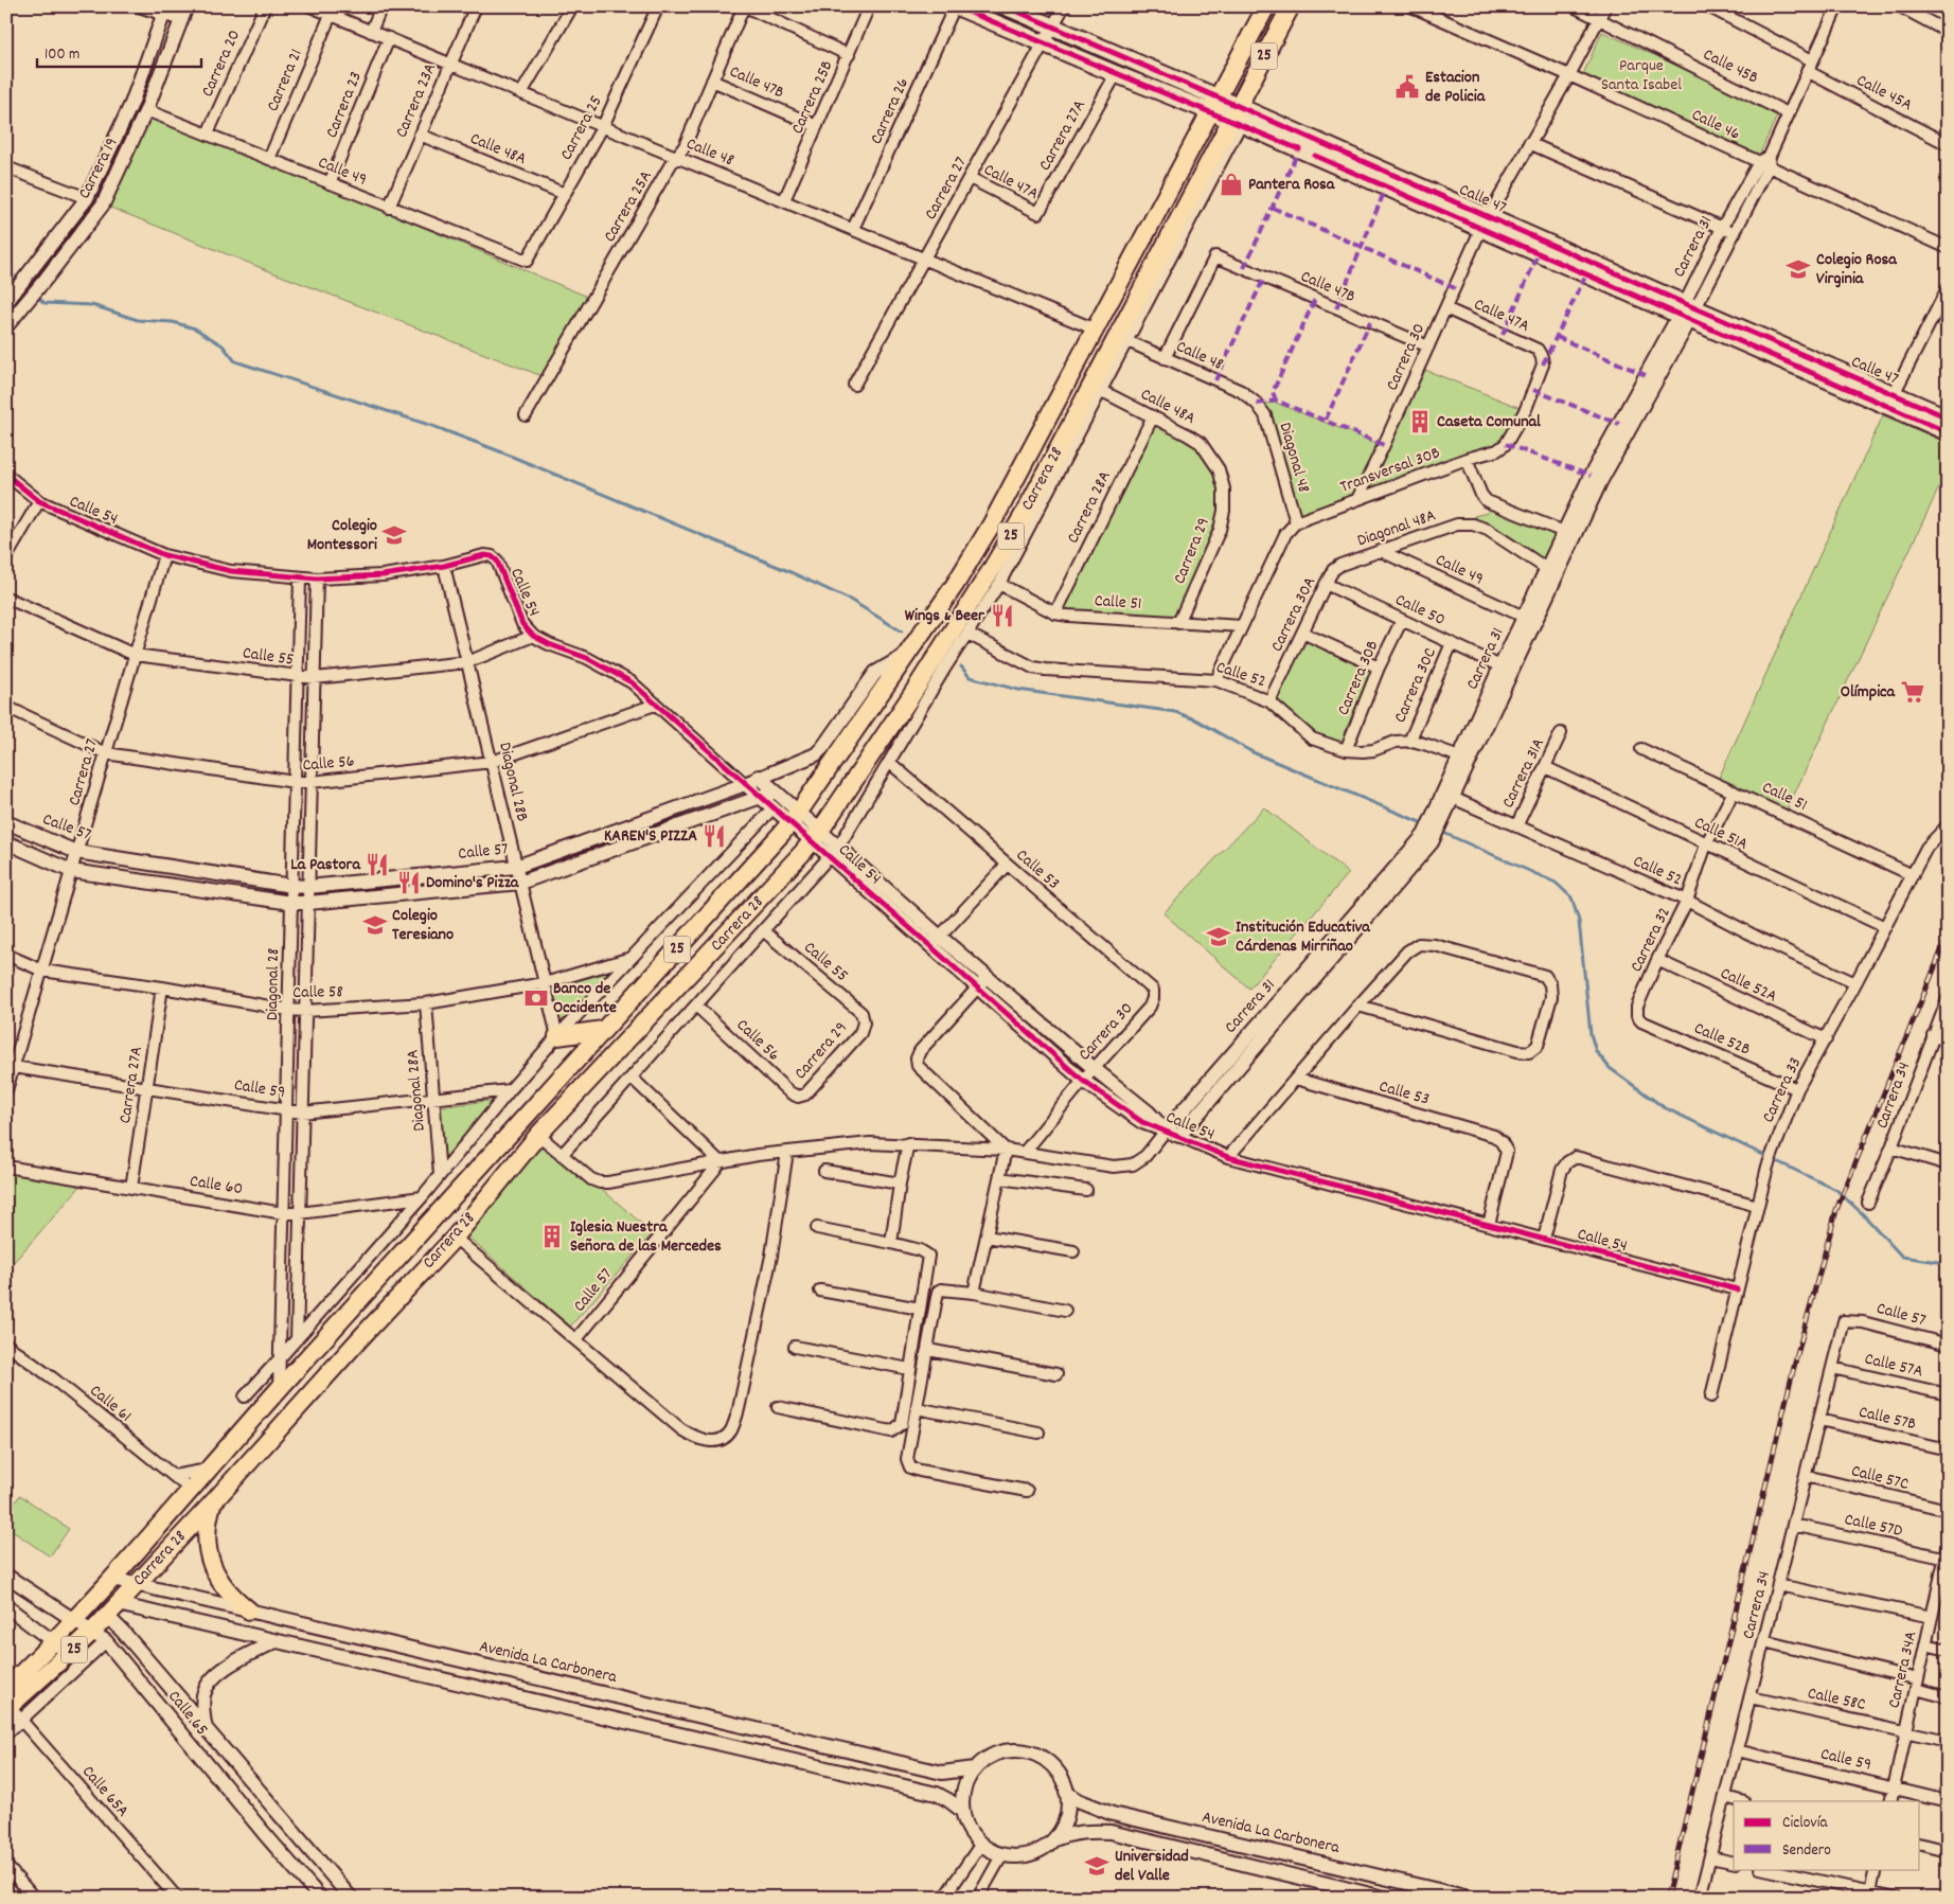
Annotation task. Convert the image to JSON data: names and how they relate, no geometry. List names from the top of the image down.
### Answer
{
  "streets": {
    "main road": ["25", "Calle 47", "Carrera 28"],
    "street": [
      "Carrera 20",
      "Calle 45B",
      "Carrera 21",
      "Calle 47B",
      "Calle 45A",
      "Carrera 25B",
      "Carrera 23A",
      "Carrera 23",
      "Carrera 26",
      "Calle 46",
      "Carrera 25",
      "Carrera 27A",
      "Calle 48A",
      "Calle 48",
      "Carrera 19",
      "Calle 49",
      "Calle 47A",
      "Carrera 27",
      "Carrera 25A",
      "Carrera 31",
      "Carrera 30",
      "Diagonal 48",
      "Transversal 30B",
      "Carrera 28A",
      "Calle 54",
      "Diagonal 48A",
      "Carrera 29",
      "Calle 51",
      "Calle 50",
      "Carrera 30A",
      "Calle 55",
      "Calle 52",
      "Carrera 30B",
      "Carrera 30C",
      "Calle 56",
      "Carrera 31A",
      "Diagonal 28B",
      "Calle 57",
      "Calle 51A",
      "Calle 53",
      "Carrera 32",
      "Diagonal 28",
      "Calle 52A",
      "Calle 58",
      "Calle 52B",
      "Calle 59",
      "Diagonal 28A",
      "Carrera 33",
      "Carrera 34",
      "Calle 60",
      "Calle 57A",
      "Calle 61",
      "Calle 57B",
      "Calle 57C",
      "Calle 57D",
      "Avenida La Carbonera",
      "Carrera 34A",
      "Calle 58C",
      "Calle 65",
      "Calle 65A"
    ]
  },
  "crossings": [
    ["Carrera 20", "Calle 49"],
    ["Calle 45B", "Carrera 31"],
    ["Calle 45B", "Carrera 30"],
    ["Carrera 21", "Calle 48"],
    ["Carrera 21", "Calle 49"],
    ["Calle 47B", "Carrera 25B"],
    ["Calle 47B", "Calle 48"],
    ["Calle 47B", "Carrera 25A"],
    ["Calle 47B", "Carrera 30"],
    ["Calle 45A", "Carrera 31"],
    ["Carrera 25B", "Calle 48"],
    ["Carrera 23A", "Calle 48A"],
    ["Carrera 23A", "Calle 48"],
    ["Carrera 23A", "Calle 49"],
    ["Carrera 23", "Calle 48"],
    ["Carrera 23", "Calle 49"],
    ["Carrera 26", "Calle 48"],
    ["Carrera 26", "Calle 47"],
    ["Calle 46", "Carrera 31"],
    ["Calle 46", "Carrera 30"],
    ["Carrera 25", "Calle 48A"],
    ["Carrera 25", "Calle 48"],
    ["Carrera 25", "Calle 49"],
    ["Carrera 27A", "Calle 47A"],
    ["Carrera 27A", "Calle 47"],
    ["Carrera 27A", "Calle 58"],
    ["Carrera 27A", "Calle 59"],
    ["Carrera 27A", "Calle 60"],
    ["Calle 48A", "Carrera 28"],
    ["Calle 48A", "Carrera 28A"],
    ["Calle 48A", "Carrera 29"],
    ["Calle 48", "Carrera 27"],
    ["Calle 48", "Carrera 25A"],
    ["Calle 48", "Diagonal 48"],
    ["Calle 48", "Carrera 28"],
    ["Carrera 19", "Calle 49"],
    ["Calle 49", "Carrera 31"],
    ["Calle 49", "Diagonal 48A"],
    ["Calle 47A", "Carrera 27"],
    ["Calle 47A", "Carrera 30"],
    ["Calle 47A", "Transversal 30B"],
    ["Carrera 27", "Calle 47"],
    ["Carrera 27", "Calle 54"],
    ["Carrera 27", "Calle 55"],
    ["Carrera 27", "Calle 56"],
    ["Carrera 27", "Calle 57"],
    ["Carrera 27", "Calle 58"],
    ["Carrera 27", "Calle 59"],
    ["Calle 47", "Carrera 31"],
    ["Calle 47", "Carrera 30"],
    ["Calle 47", "Carrera 28"],
    ["Carrera 31", "Calle 54"],
    ["Carrera 31", "Diagonal 48A"],
    ["Carrera 31", "Calle 50"],
    ["Carrera 31", "Calle 52"],
    ["Carrera 30", "Transversal 30B"],
    ["Carrera 30", "Calle 54"],
    ["Carrera 30", "Calle 53"],
    ["Diagonal 48", "Transversal 30B"],
    ["Carrera 28", "Calle 54"],
    ["Carrera 28", "Calle 51"],
    ["Carrera 28", "Calle 55"],
    ["Carrera 28", "Calle 52"],
    ["Carrera 28", "Calle 56"],
    ["Carrera 28", "Calle 57"],
    ["Carrera 28", "Calle 53"],
    ["Carrera 28", "Diagonal 28"],
    ["Carrera 28", "Calle 61"],
    ["Carrera 28", "Avenida La Carbonera"],
    ["Carrera 28", "Calle 65"],
    ["Carrera 28", "Calle 65A"],
    ["Carrera 28A", "Calle 51"],
    ["Calle 54", "Calle 55"],
    ["Calle 54", "Calle 56"],
    ["Calle 54", "Diagonal 28B"],
    ["Calle 54", "Calle 57"],
    ["Calle 54", "Calle 53"],
    ["Calle 54", "Diagonal 28"],
    ["Calle 54", "Carrera 33"],
    ["Diagonal 48A", "Carrera 30A"],
    ["Carrera 29", "Calle 51"],
    ["Carrera 29", "Calle 55"],
    ["Carrera 29", "Calle 56"],
    ["Calle 51", "Carrera 32"],
    ["Calle 51", "Carrera 33"],
    ["Calle 50", "Carrera 30A"],
    ["Calle 50", "Carrera 30B"],
    ["Calle 50", "Carrera 30C"],
    ["Carrera 30A", "Calle 52"],
    ["Calle 55", "Diagonal 28B"],
    ["Calle 55", "Diagonal 28"],
    ["Calle 52", "Carrera 30B"],
    ["Calle 52", "Carrera 30C"],
    ["Calle 52", "Carrera 31A"],
    ["Calle 52", "Carrera 32"],
    ["Calle 52", "Carrera 33"],
    ["Calle 56", "Diagonal 28B"],
    ["Calle 56", "Diagonal 28"],
    ["Carrera 31A", "Calle 51A"],
    ["Diagonal 28B", "Calle 57"],
    ["Diagonal 28B", "Calle 58"],
    ["Calle 57", "Diagonal 28"],
    ["Calle 57", "Carrera 34"],
    ["Calle 51A", "Carrera 32"],
    ["Calle 51A", "Carrera 33"],
    ["Carrera 32", "Calle 52A"],
    ["Carrera 32", "Calle 52B"],
    ["Diagonal 28", "Calle 58"],
    ["Diagonal 28", "Calle 59"],
    ["Diagonal 28", "Calle 60"],
    ["Calle 52A", "Carrera 33"],
    ["Calle 58", "Diagonal 28A"],
    ["Calle 52B", "Carrera 33"],
    ["Calle 59", "Diagonal 28A"],
    ["Calle 59", "Carrera 34"],
    ["Calle 59", "Carrera 34A"],
    ["Carrera 34", "Calle 57A"],
    ["Carrera 34", "Calle 57B"],
    ["Carrera 34", "Calle 57C"],
    ["Carrera 34", "Calle 57D"],
    ["Carrera 34", "Calle 58C"],
    ["Calle 57D", "Carrera 34A"],
    ["Carrera 34A", "Calle 58C"]
  ],
  "parks": ["Parque Santa Isabel"],
  "places": {
    "public building": ["Estacion de Policia"],
    "shop": ["Pantera Rosa"],
    "school or university": [
      "Colegio Rosa Virginia",
      "Colegio Montessori",
      "Colegio Teresiano",
      "Institución Educativa Cárdenas Mirriñao",
      "Universidad del Valle"
    ],
    "building": ["Caseta Comunal", "Iglesia Nuestra Señora de las Mercedes"],
    "restaurant": [
      "Wings & Beer",
      "KAREN'S PIZZA",
      "La Pastora",
      "Domino's Pizza"
    ],
    "supermarket": ["Olímpica"],
    "bank": ["Banco de Occidente"]
  },
  "legend": ["Ciclovía", "Sendero"],
  "scale_bar": "100 m"
}
